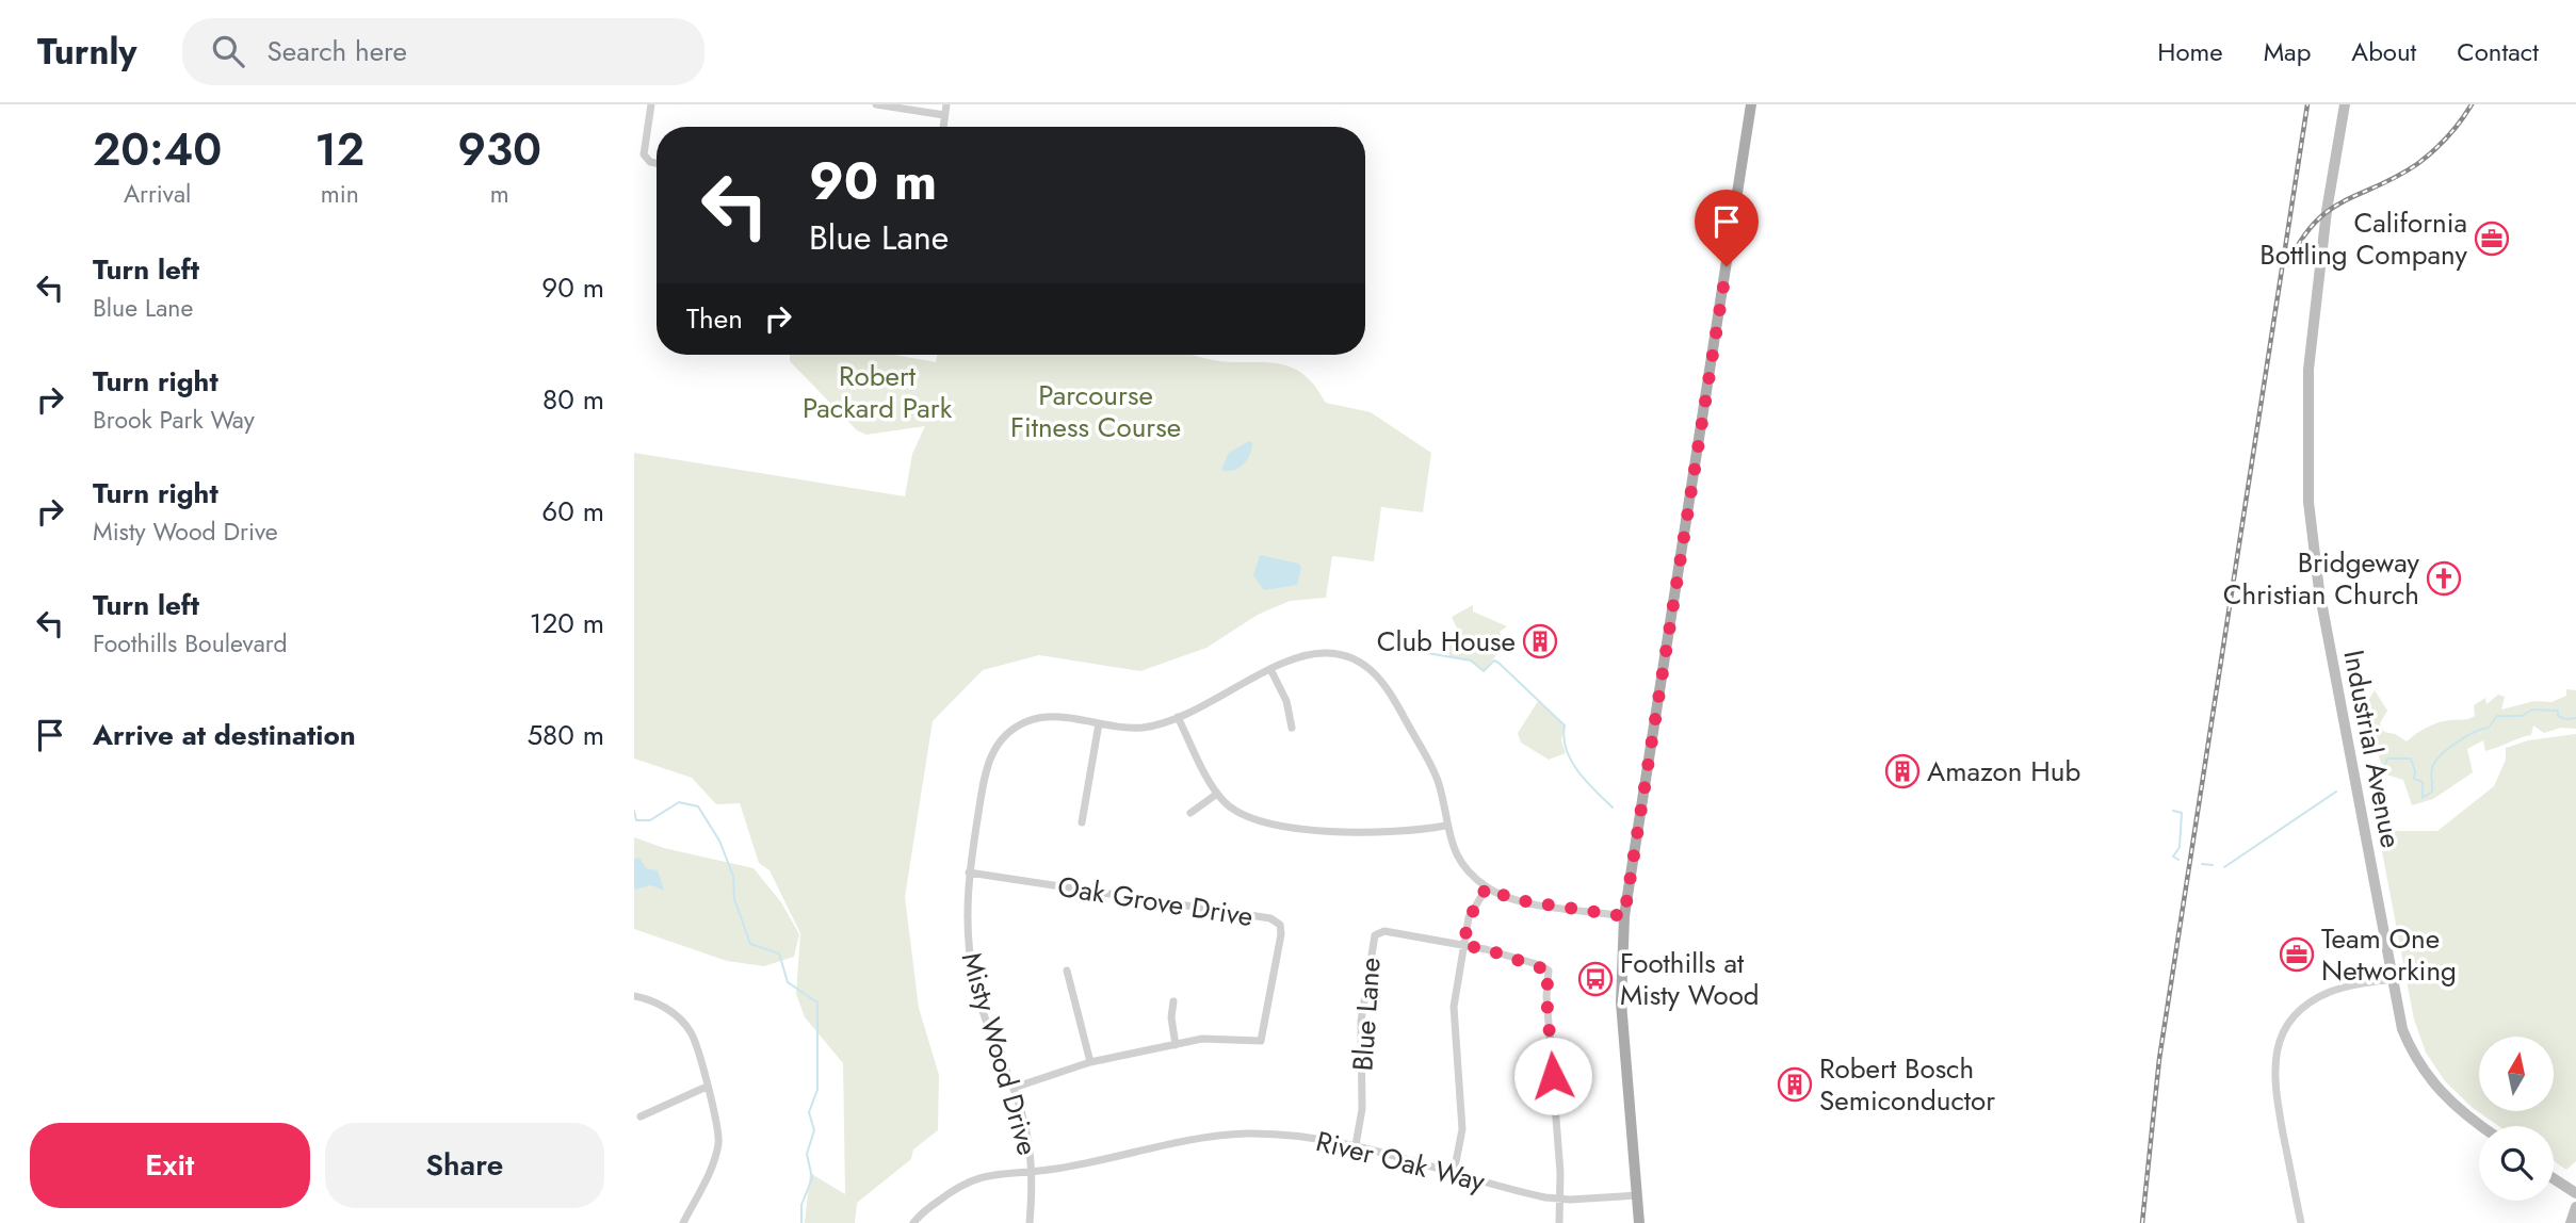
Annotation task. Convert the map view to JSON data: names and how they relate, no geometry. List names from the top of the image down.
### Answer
{
  "streets": {
    "street": [
      "Industrial Avenue",
      "Oak Grove Drive",
      "Blue Lane",
      "Misty Wood Drive",
      "River Oak Way"
    ]
  },
  "crossings": [
    ["Oak Grove Drive", "Misty Wood Drive"],
    ["Blue Lane", "River Oak Way"],
    ["Misty Wood Drive", "River Oak Way"]
  ],
  "parks": ["Robert Packard Park", "Parcourse Fitness Course"],
  "places": {
    "office": ["California Bottling Company", "Team One Networking"],
    "church": ["Bridgeway Christian Church"],
    "building": ["Club House", "Amazon Hub", "Robert Bosch Semiconductor"],
    "bus stop": ["Foothills at Misty Wood"]
  },
  "north": "top",
  "page": {
    "header": "Turnly",
    "search": "Search here",
    "nav": [
      "Home",
      "Map",
      "About",
      "Contact"
    ],
    "eta": [
      "20:40",
      "Arrival",
      "12",
      "min",
      "930",
      "m"
    ],
    "turn": ["90 m", "Blue Lane"],
    "list": [
      {
        "name": "Turn left",
        "note": "Blue Lane",
        "value": "90 m"
      },
      {
        "name": "Turn right",
        "note": "Brook Park Way",
        "value": "80 m"
      },
      {
        "name": "Turn right",
        "note": "Misty Wood Drive",
        "value": "60 m"
      },
      {
        "name": "Turn left",
        "note": "Foothills Boulevard",
        "value": "120 m"
      },
      {
        "name": "Arrive at destination",
        "value": "580 m"
      }
    ],
    "then": "Then",
    "buttons": ["Exit", "Share"]
  }
}
